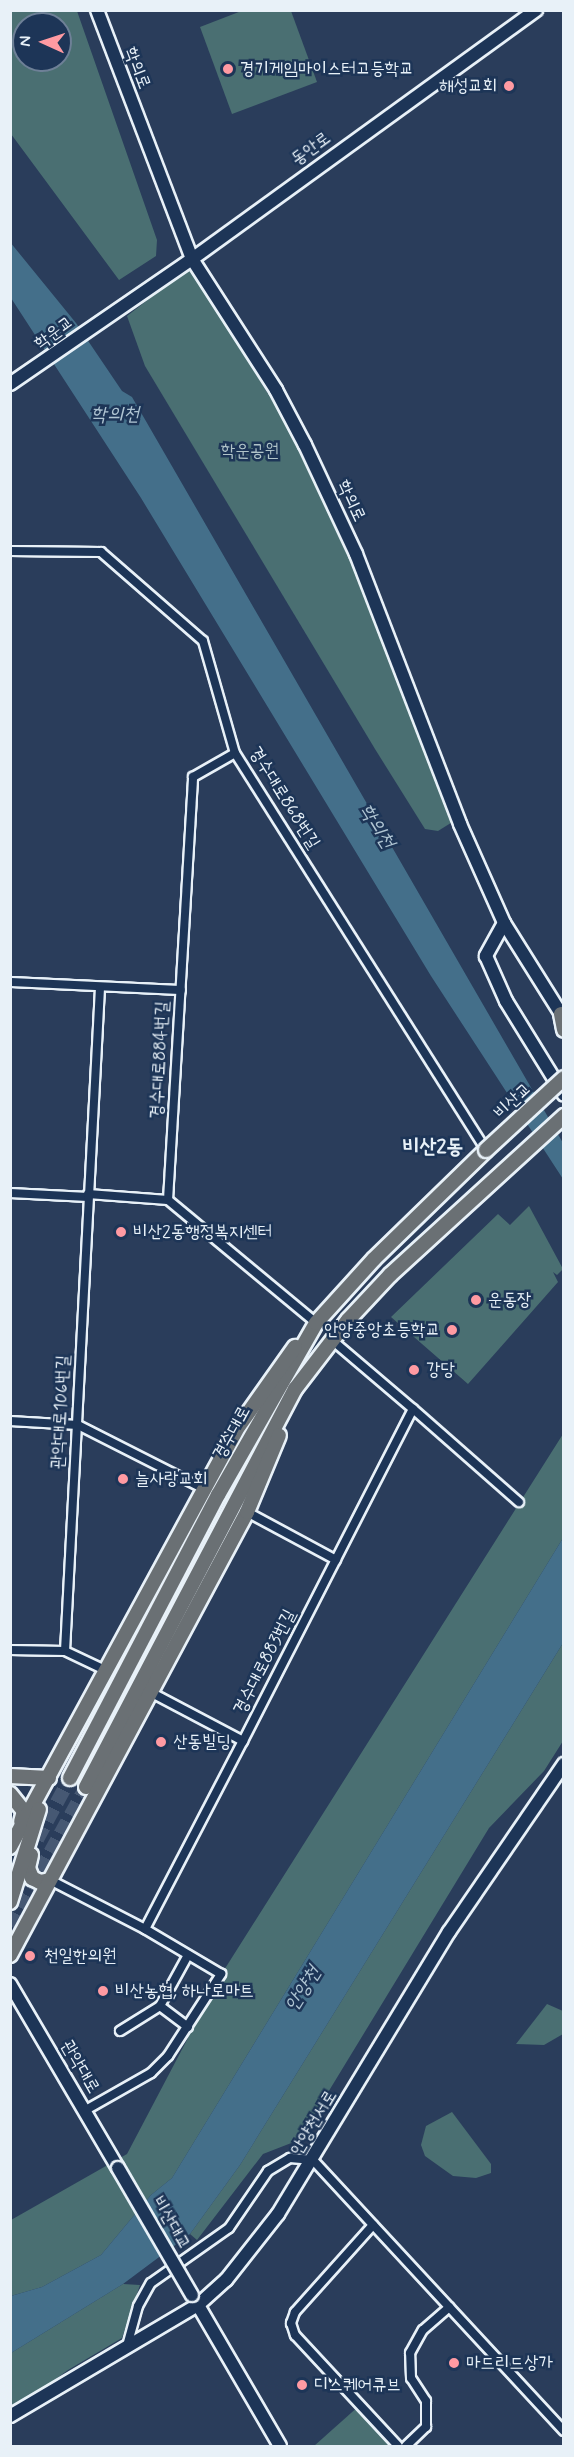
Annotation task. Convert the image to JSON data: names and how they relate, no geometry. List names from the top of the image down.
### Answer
{
  "streets": {
    "main road": ["비산교", "경수대로"],
    "street": [
      "학의로",
      "동안로",
      "학운교",
      "경수대로868번길",
      "경수대로884번길",
      "관악대로106번길",
      "경수대로883번길",
      "관악대로",
      "안양천서로",
      "비산대교"
    ]
  },
  "crossings": [
    ["학의로", "동안로"],
    ["동안로", "학운교"],
    ["경수대로868번길", "경수대로884번길"],
    ["경수대로868번길", "비산교"],
    ["경수대로868번길", "경수대로"],
    ["비산교", "경수대로"],
    ["관악대로", "비산대교"],
    ["안양천서로", "비산대교"]
  ],
  "districts": ["비산2동"],
  "water": ["학의천", "안양천"],
  "parks": ["학운공원"],
  "places": [
    "경기게임마이스터고등학교",
    "해성교회",
    "비산2동행정복지센터",
    "운동장",
    "안양중앙초등학교",
    "강당",
    "늘사랑교회",
    "산동빌딩",
    "천일한의원",
    "비산농협, 하나로마트",
    "마드리드상가",
    "디스퀘어큐브"
  ],
  "north": "left"
}
